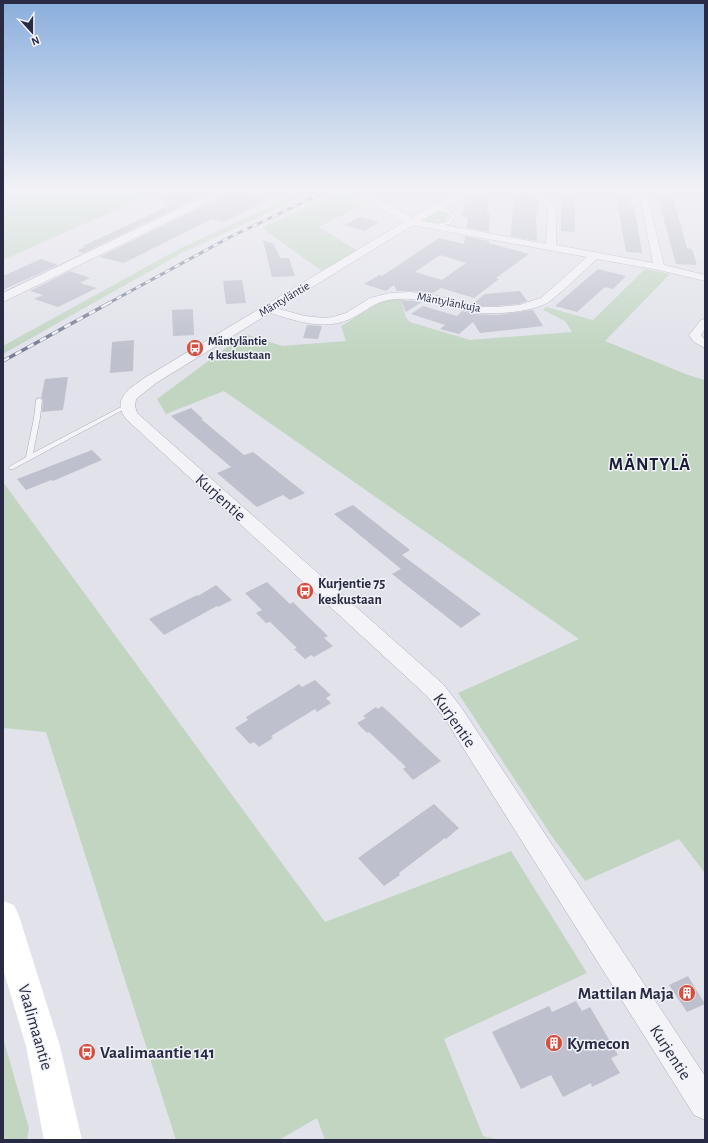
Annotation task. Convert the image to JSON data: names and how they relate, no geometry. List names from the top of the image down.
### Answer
{
  "streets": {
    "main road": ["Vaalimaantie"],
    "street": ["Mäntyläntie", "Mäntylänkuja", "Kurjentie"]
  },
  "crossings": [
    ["Mäntyläntie", "Mäntylänkuja"],
    ["Mäntyläntie", "Kurjentie"]
  ],
  "districts": ["MÄNTYLÄ"],
  "places": {
    "bus stop": ["Mäntyläntie 4 keskustaan", "Kurjentie 75 keskustaan", "Vaalimaantie 141"],
    "building": ["Mattilan Maja", "Kymecon"]
  },
  "north": "bottom"
}
